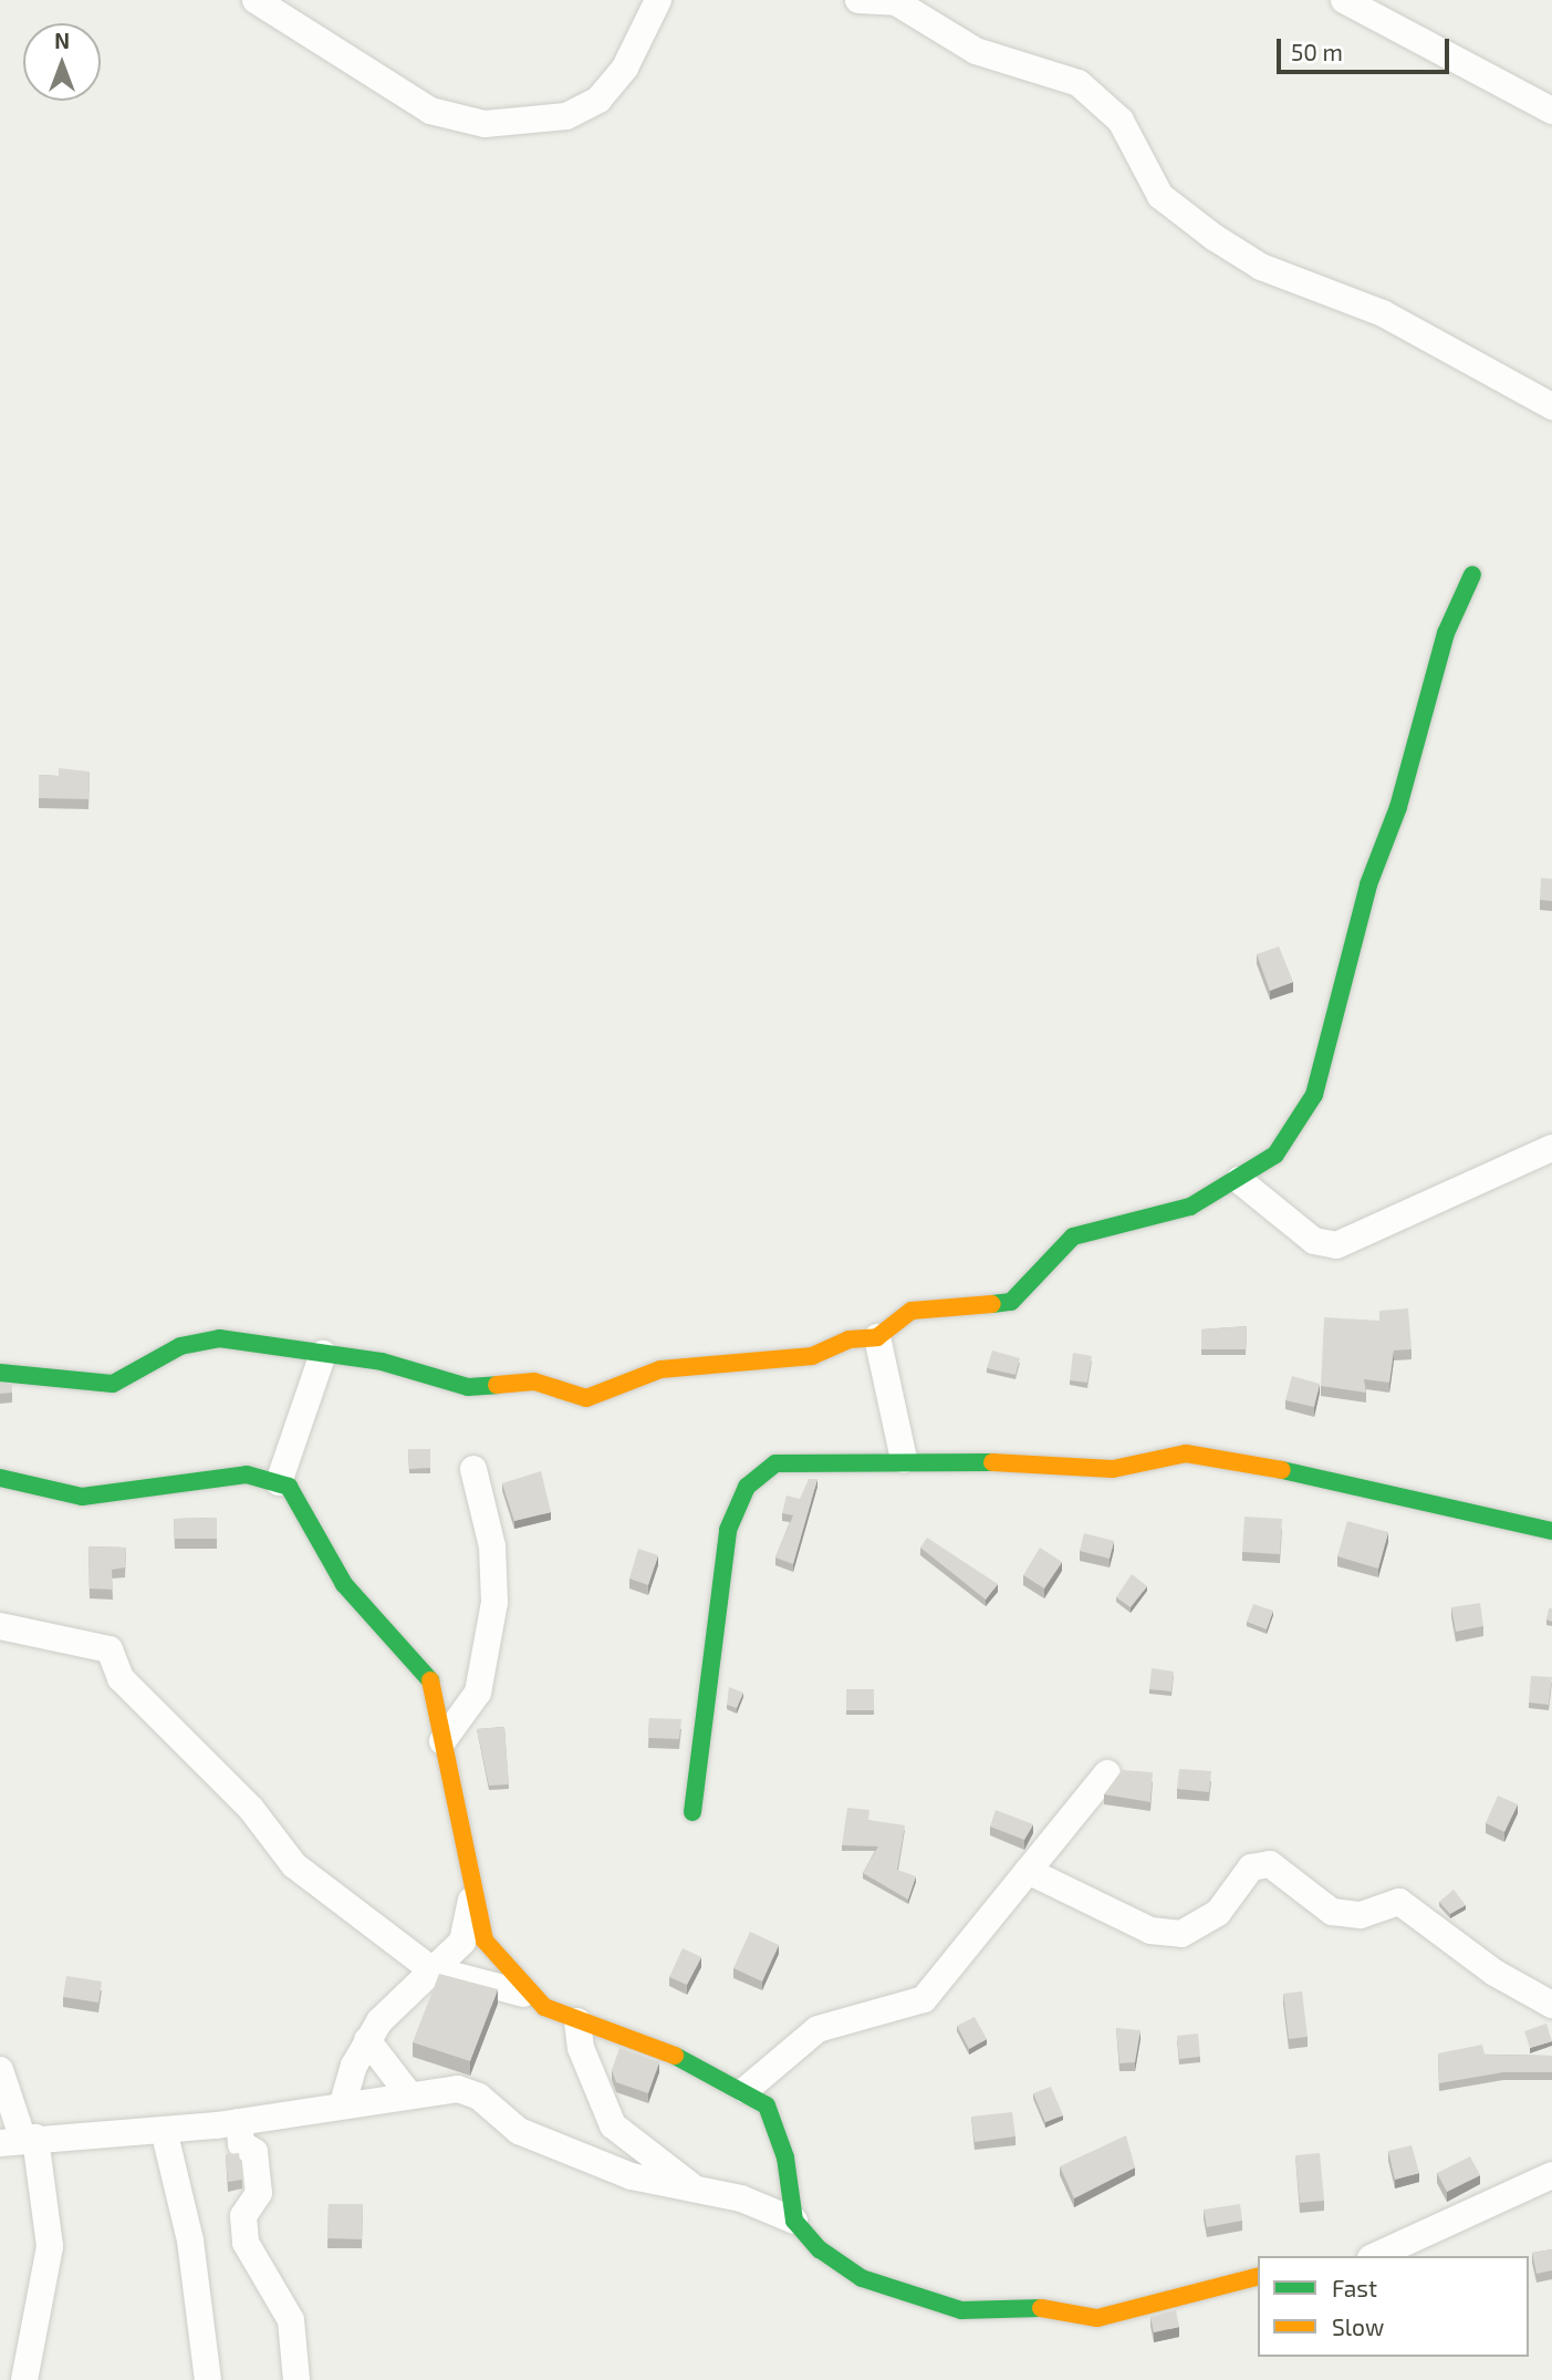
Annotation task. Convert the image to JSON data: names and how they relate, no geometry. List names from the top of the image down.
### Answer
{
  "legend": ["Fast", "Slow"],
  "scale_bar": "50 m",
  "north": "top"
}
